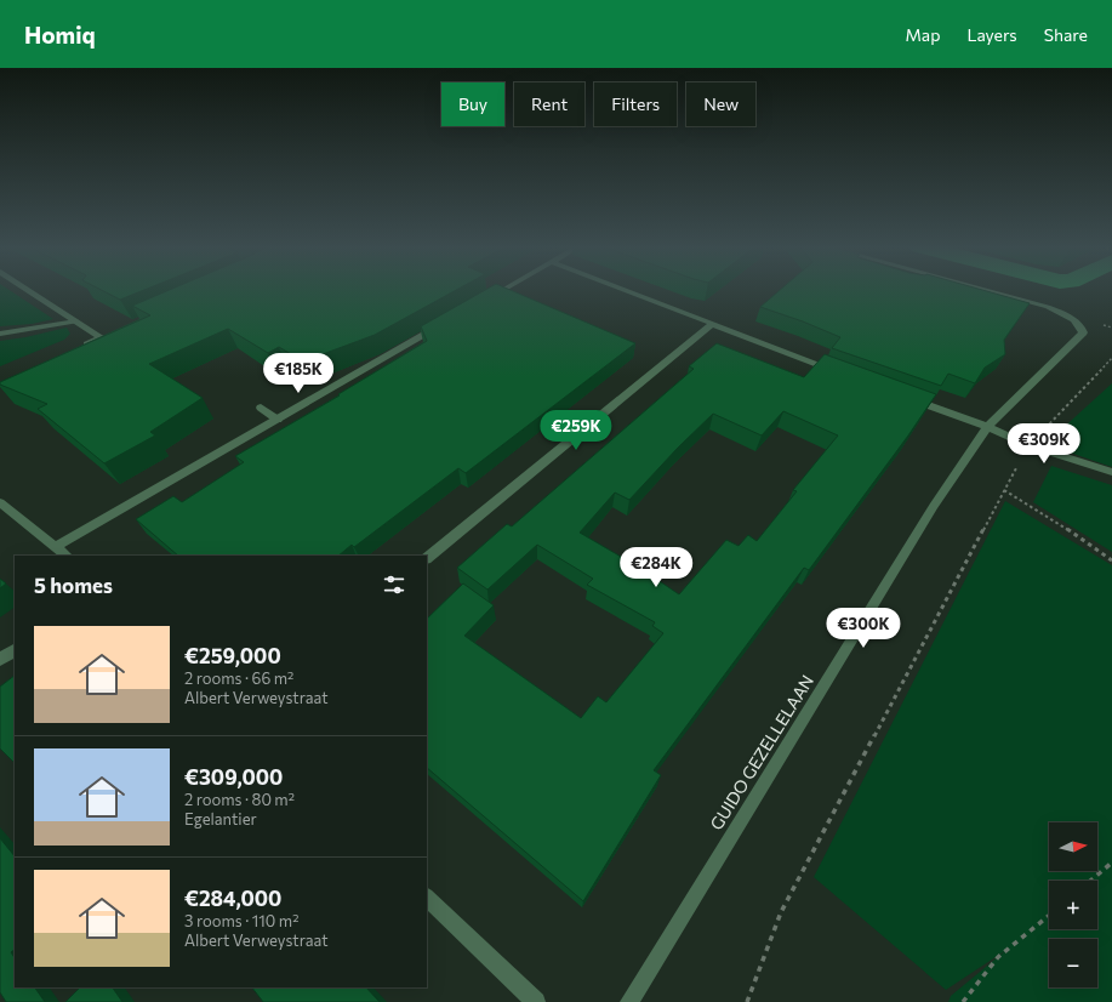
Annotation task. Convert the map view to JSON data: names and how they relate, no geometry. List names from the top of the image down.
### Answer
{
  "streets": {
    "street": ["GUIDO GEZELLELAAN"]
  },
  "north": "right",
  "page": {
    "header": "Homiq",
    "nav": ["Map", "Layers", "Share"],
    "chip": [
      "Buy",
      "Rent",
      "Filters",
      "New"
    ],
    "price": [
      "€185K",
      "€259K",
      "€309K",
      "€284K",
      "€300K"
    ],
    "heading": "5 homes",
    "list": [
      {
        "name": "€259,000",
        "note": "2 rooms · 66 m² · Albert Verweystraat"
      },
      {
        "name": "€309,000",
        "note": "2 rooms · 80 m² · Egelantier"
      },
      {
        "name": "€284,000",
        "note": "3 rooms · 110 m² · Albert Verweystraat"
      }
    ],
    "map_buttons": ["+", "−"]
  }
}
